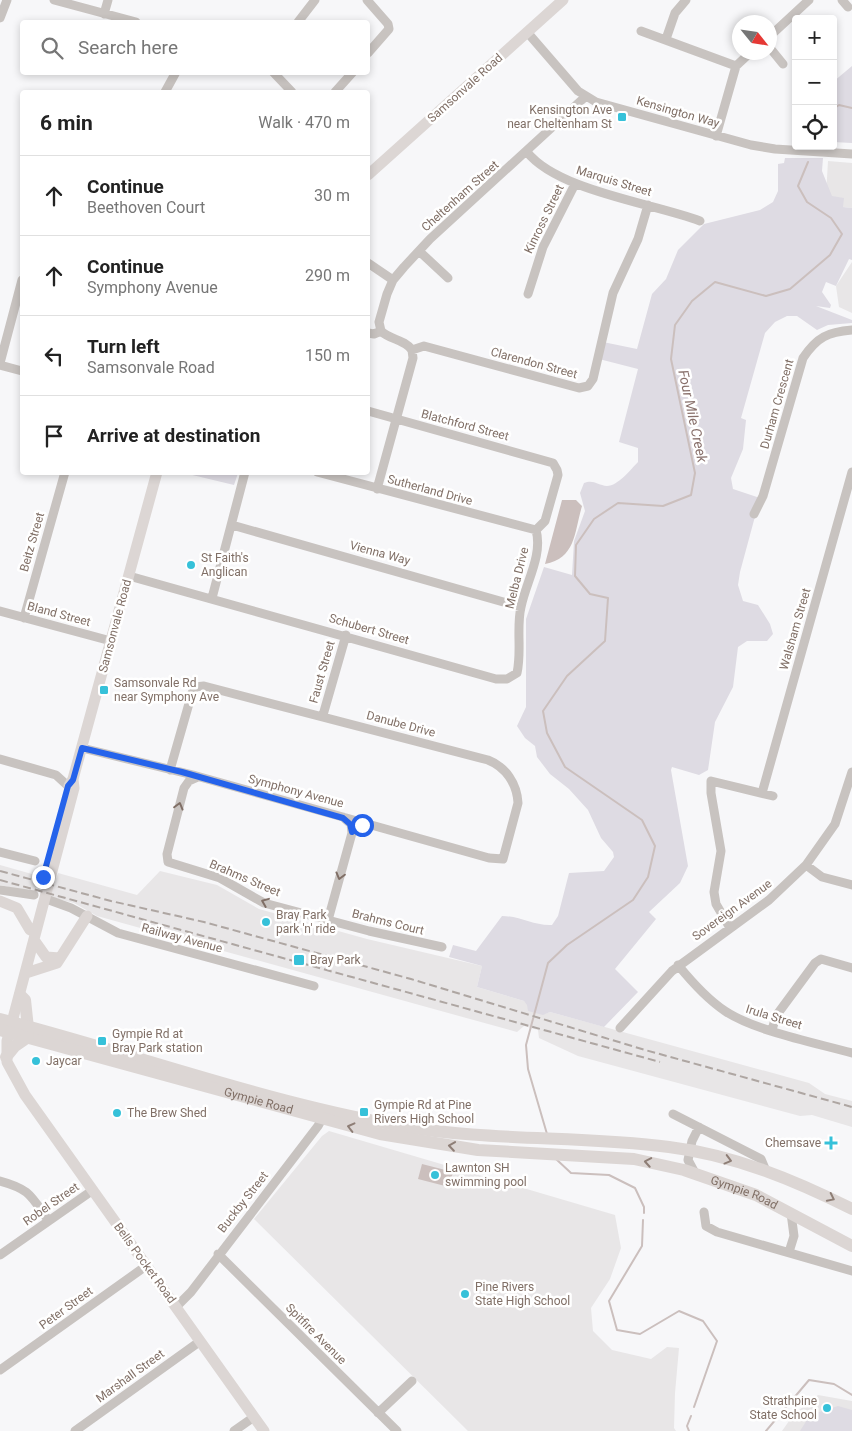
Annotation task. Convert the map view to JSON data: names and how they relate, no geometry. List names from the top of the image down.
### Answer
{
  "streets": {
    "highway": ["Gympie Road"],
    "main road": ["Samsonvale Road", "Bells Pocket Road"],
    "street": [
      "Kensington Way",
      "Marquis Street",
      "Cheltenham Street",
      "Kinross Street",
      "Clarendon Street",
      "Durham Crescent",
      "Blatchford Street",
      "Sutherland Drive",
      "Beitz Street",
      "Vienna Way",
      "Melba Drive",
      "Bland Street",
      "Schubert Street",
      "Walsham Street",
      "Faust Street",
      "Danube Drive",
      "Symphony Avenue",
      "Brahms Street",
      "Sovereign Avenue",
      "Brahms Court",
      "Railway Avenue",
      "Irula Street",
      "Buckby Street",
      "Robel Street",
      "Peter Street",
      "Spitfire Avenue",
      "Marshall Street"
    ]
  },
  "crossings": [
    ["Samsonvale Road", "Kensington Way"],
    ["Samsonvale Road", "Bland Street"],
    ["Samsonvale Road", "Symphony Avenue"],
    ["Samsonvale Road", "Railway Avenue"],
    ["Samsonvale Road", "Gympie Road"],
    ["Kensington Way", "Cheltenham Street"],
    ["Marquis Street", "Cheltenham Street"],
    ["Marquis Street", "Kinross Street"],
    ["Marquis Street", "Clarendon Street"],
    ["Blatchford Street", "Melba Drive"],
    ["Sutherland Drive", "Melba Drive"],
    ["Beitz Street", "Bland Street"],
    ["Vienna Way", "Melba Drive"],
    ["Melba Drive", "Schubert Street"],
    ["Schubert Street", "Faust Street"],
    ["Faust Street", "Danube Drive"],
    ["Danube Drive", "Symphony Avenue"],
    ["Brahms Street", "Brahms Court"],
    ["Sovereign Avenue", "Irula Street"],
    ["Gympie Road", "Buckby Street"],
    ["Buckby Street", "Bells Pocket Road"],
    ["Buckby Street", "Spitfire Avenue"],
    ["Robel Street", "Bells Pocket Road"],
    ["Bells Pocket Road", "Peter Street"],
    ["Bells Pocket Road", "Marshall Street"]
  ],
  "water": ["Four Mile Creek"],
  "places": {
    "transit": [
      "Kensington Ave near Cheltenham St",
      "Samsonvale Rd near Symphony Ave",
      "Bray Park",
      "Gympie Rd at Bray Park station",
      "Gympie Rd at Pine Rivers High School"
    ],
    "other": [
      "St Faith's Anglican",
      "Bray Park park 'n' ride",
      "Jaycar",
      "The Brew Shed",
      "Lawnton SH swimming pool",
      "Pine Rivers State High School",
      "Strathpine State School"
    ],
    "health": ["Chemsave"]
  },
  "north": "bottom right",
  "page": {
    "map_buttons": ["+", "−"],
    "search": "Search here",
    "heading": ["6 min", "Walk · 470 m"],
    "list": [
      ["Continue", "Beethoven Court", "30 m"],
      ["Continue", "Symphony Avenue", "290 m"],
      ["Turn left", "Samsonvale Road", "150 m"],
      "Arrive at destination"
    ]
  }
}
